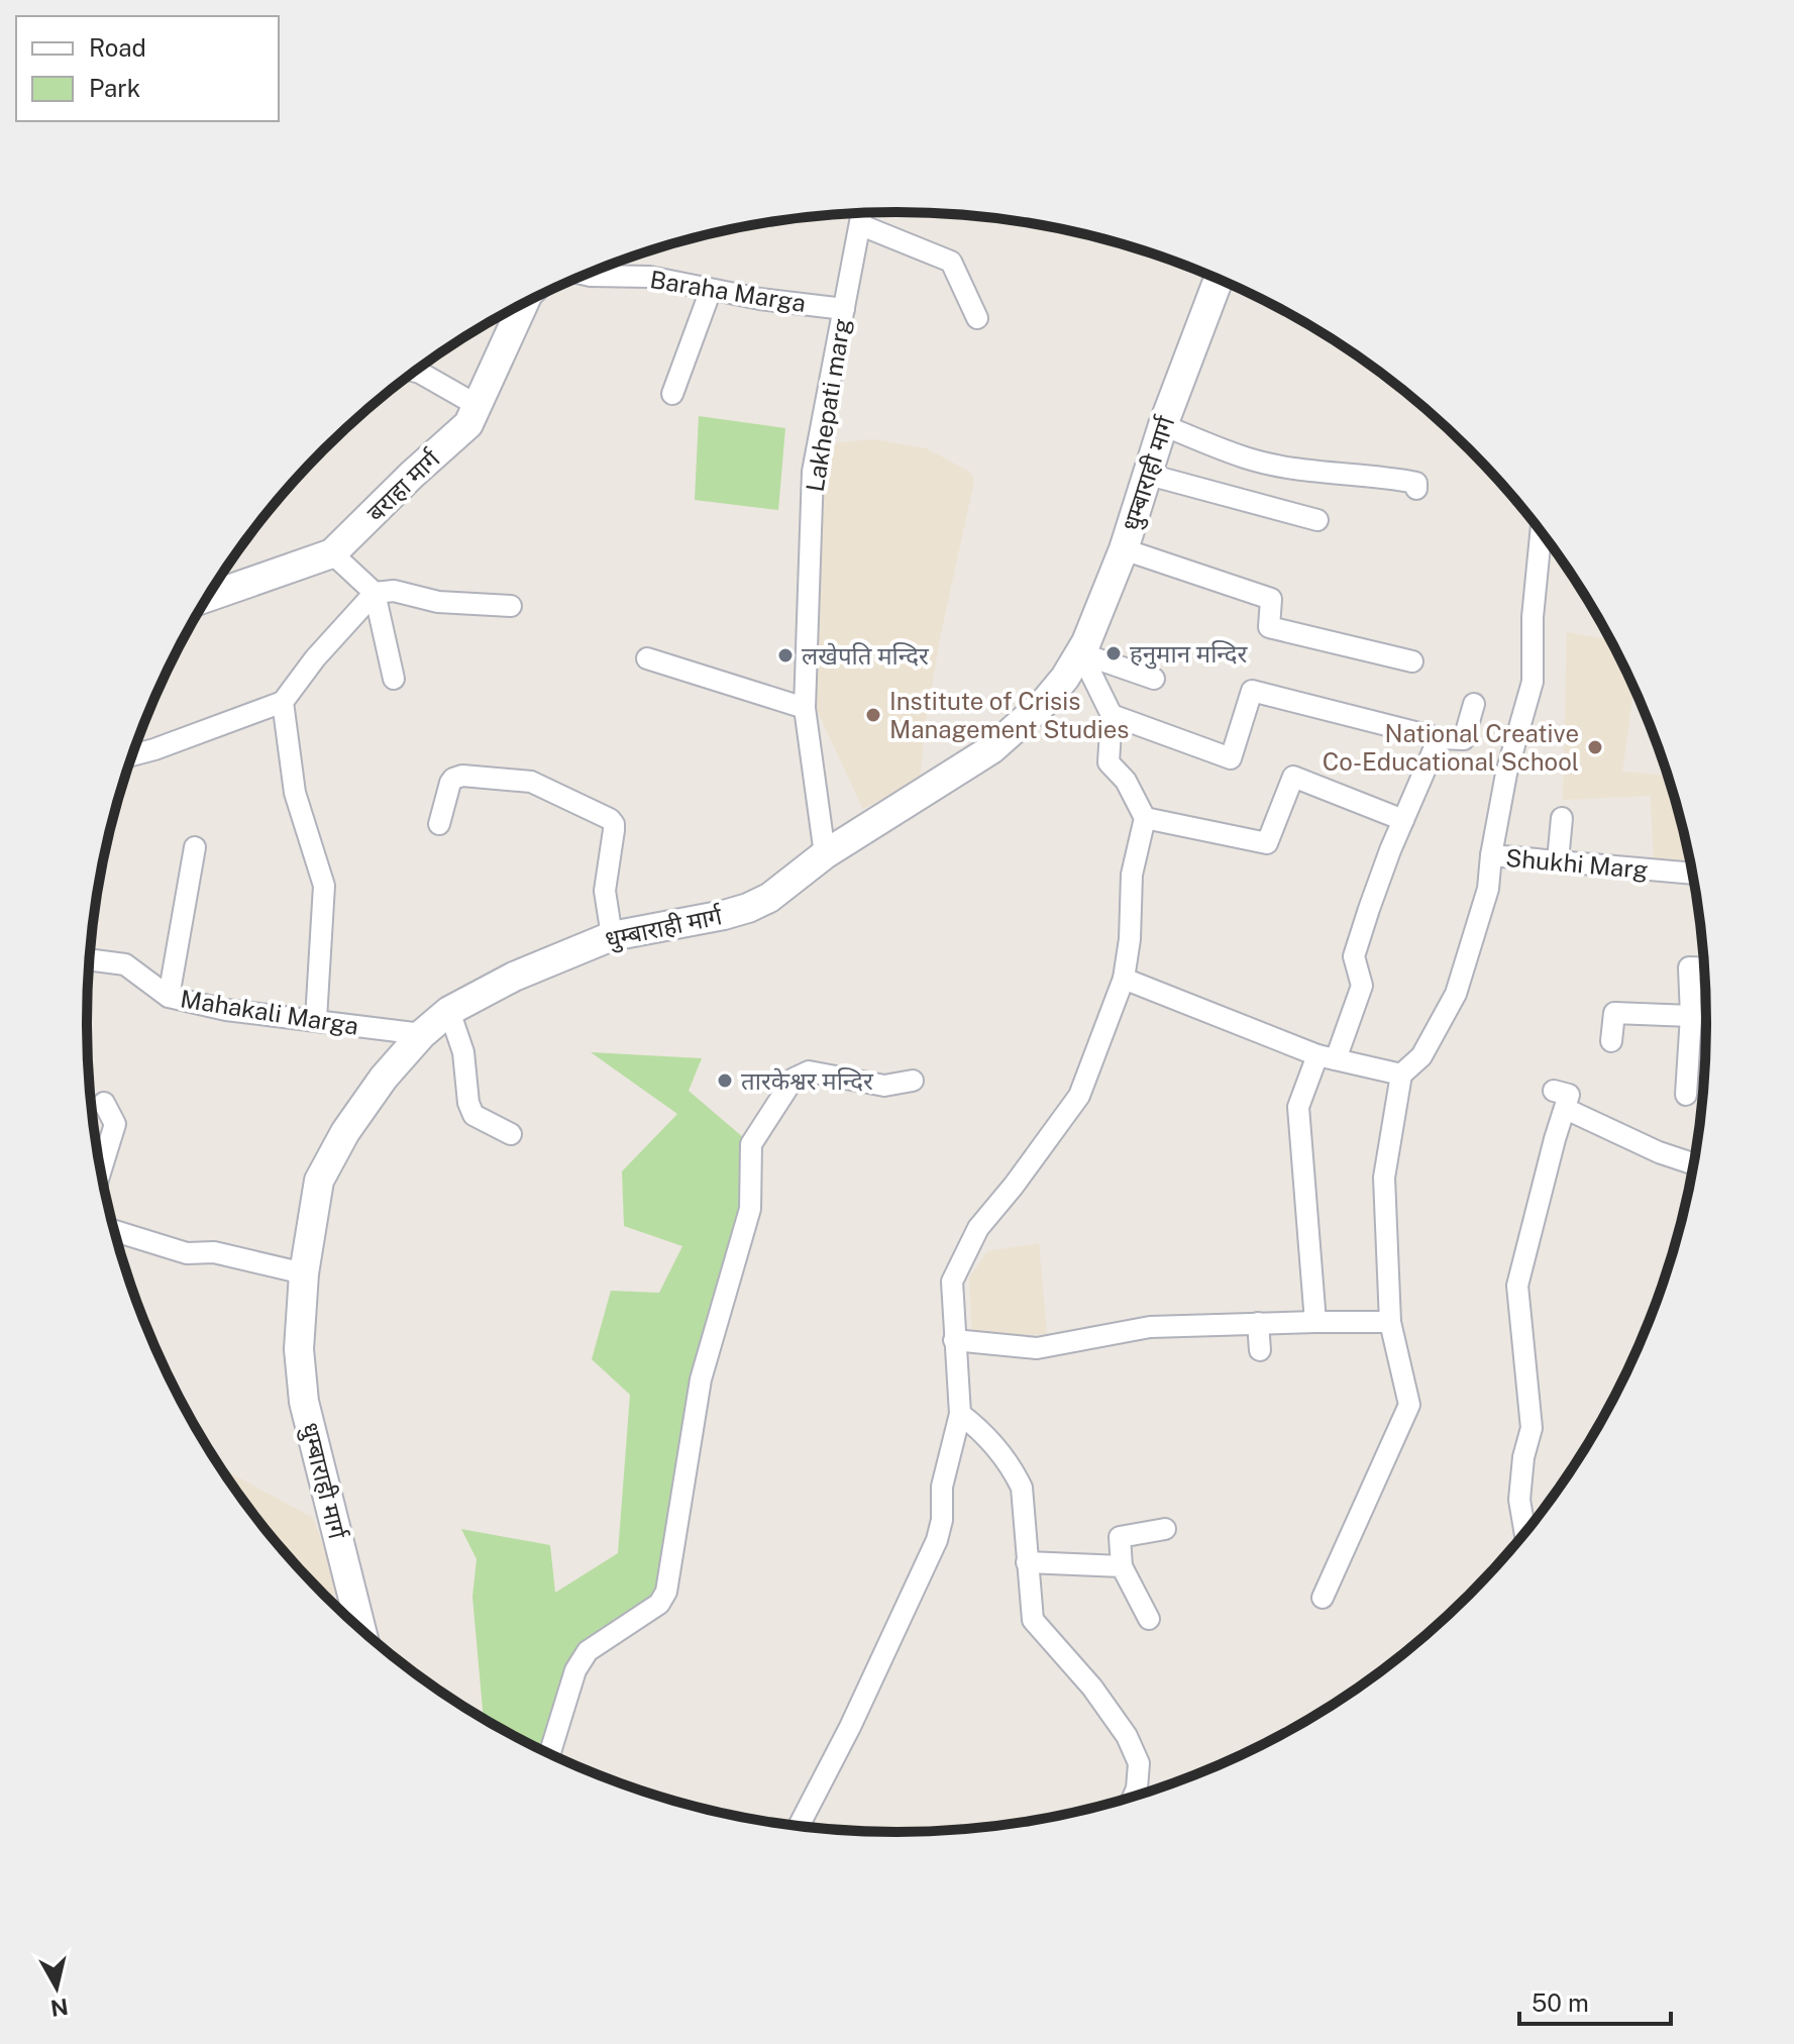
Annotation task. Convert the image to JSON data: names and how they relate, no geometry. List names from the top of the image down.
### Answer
{
  "streets": {
    "main road": ["धुम्बाराही मार्ग", "बराहा मार्ग"],
    "street": [
      "Baraha Marga",
      "Lakhepati marg",
      "Shukhi Marg",
      "Mahakali Marga"
    ]
  },
  "crossings": [
    ["Baraha Marga", "Lakhepati marg"],
    ["Lakhepati marg", "धुम्बाराही मार्ग"],
    ["धुम्बाराही मार्ग", "Mahakali Marga"]
  ],
  "places": [
    "हनुमान मन्दिर",
    "लखेपति मन्दिर",
    "Institute of Crisis Management Studies",
    "National Creative Co-Educational School",
    "तारकेश्वर मन्दिर"
  ],
  "legend": ["Road", "Park"],
  "scale_bar": "50 m",
  "north": "bottom"
}
